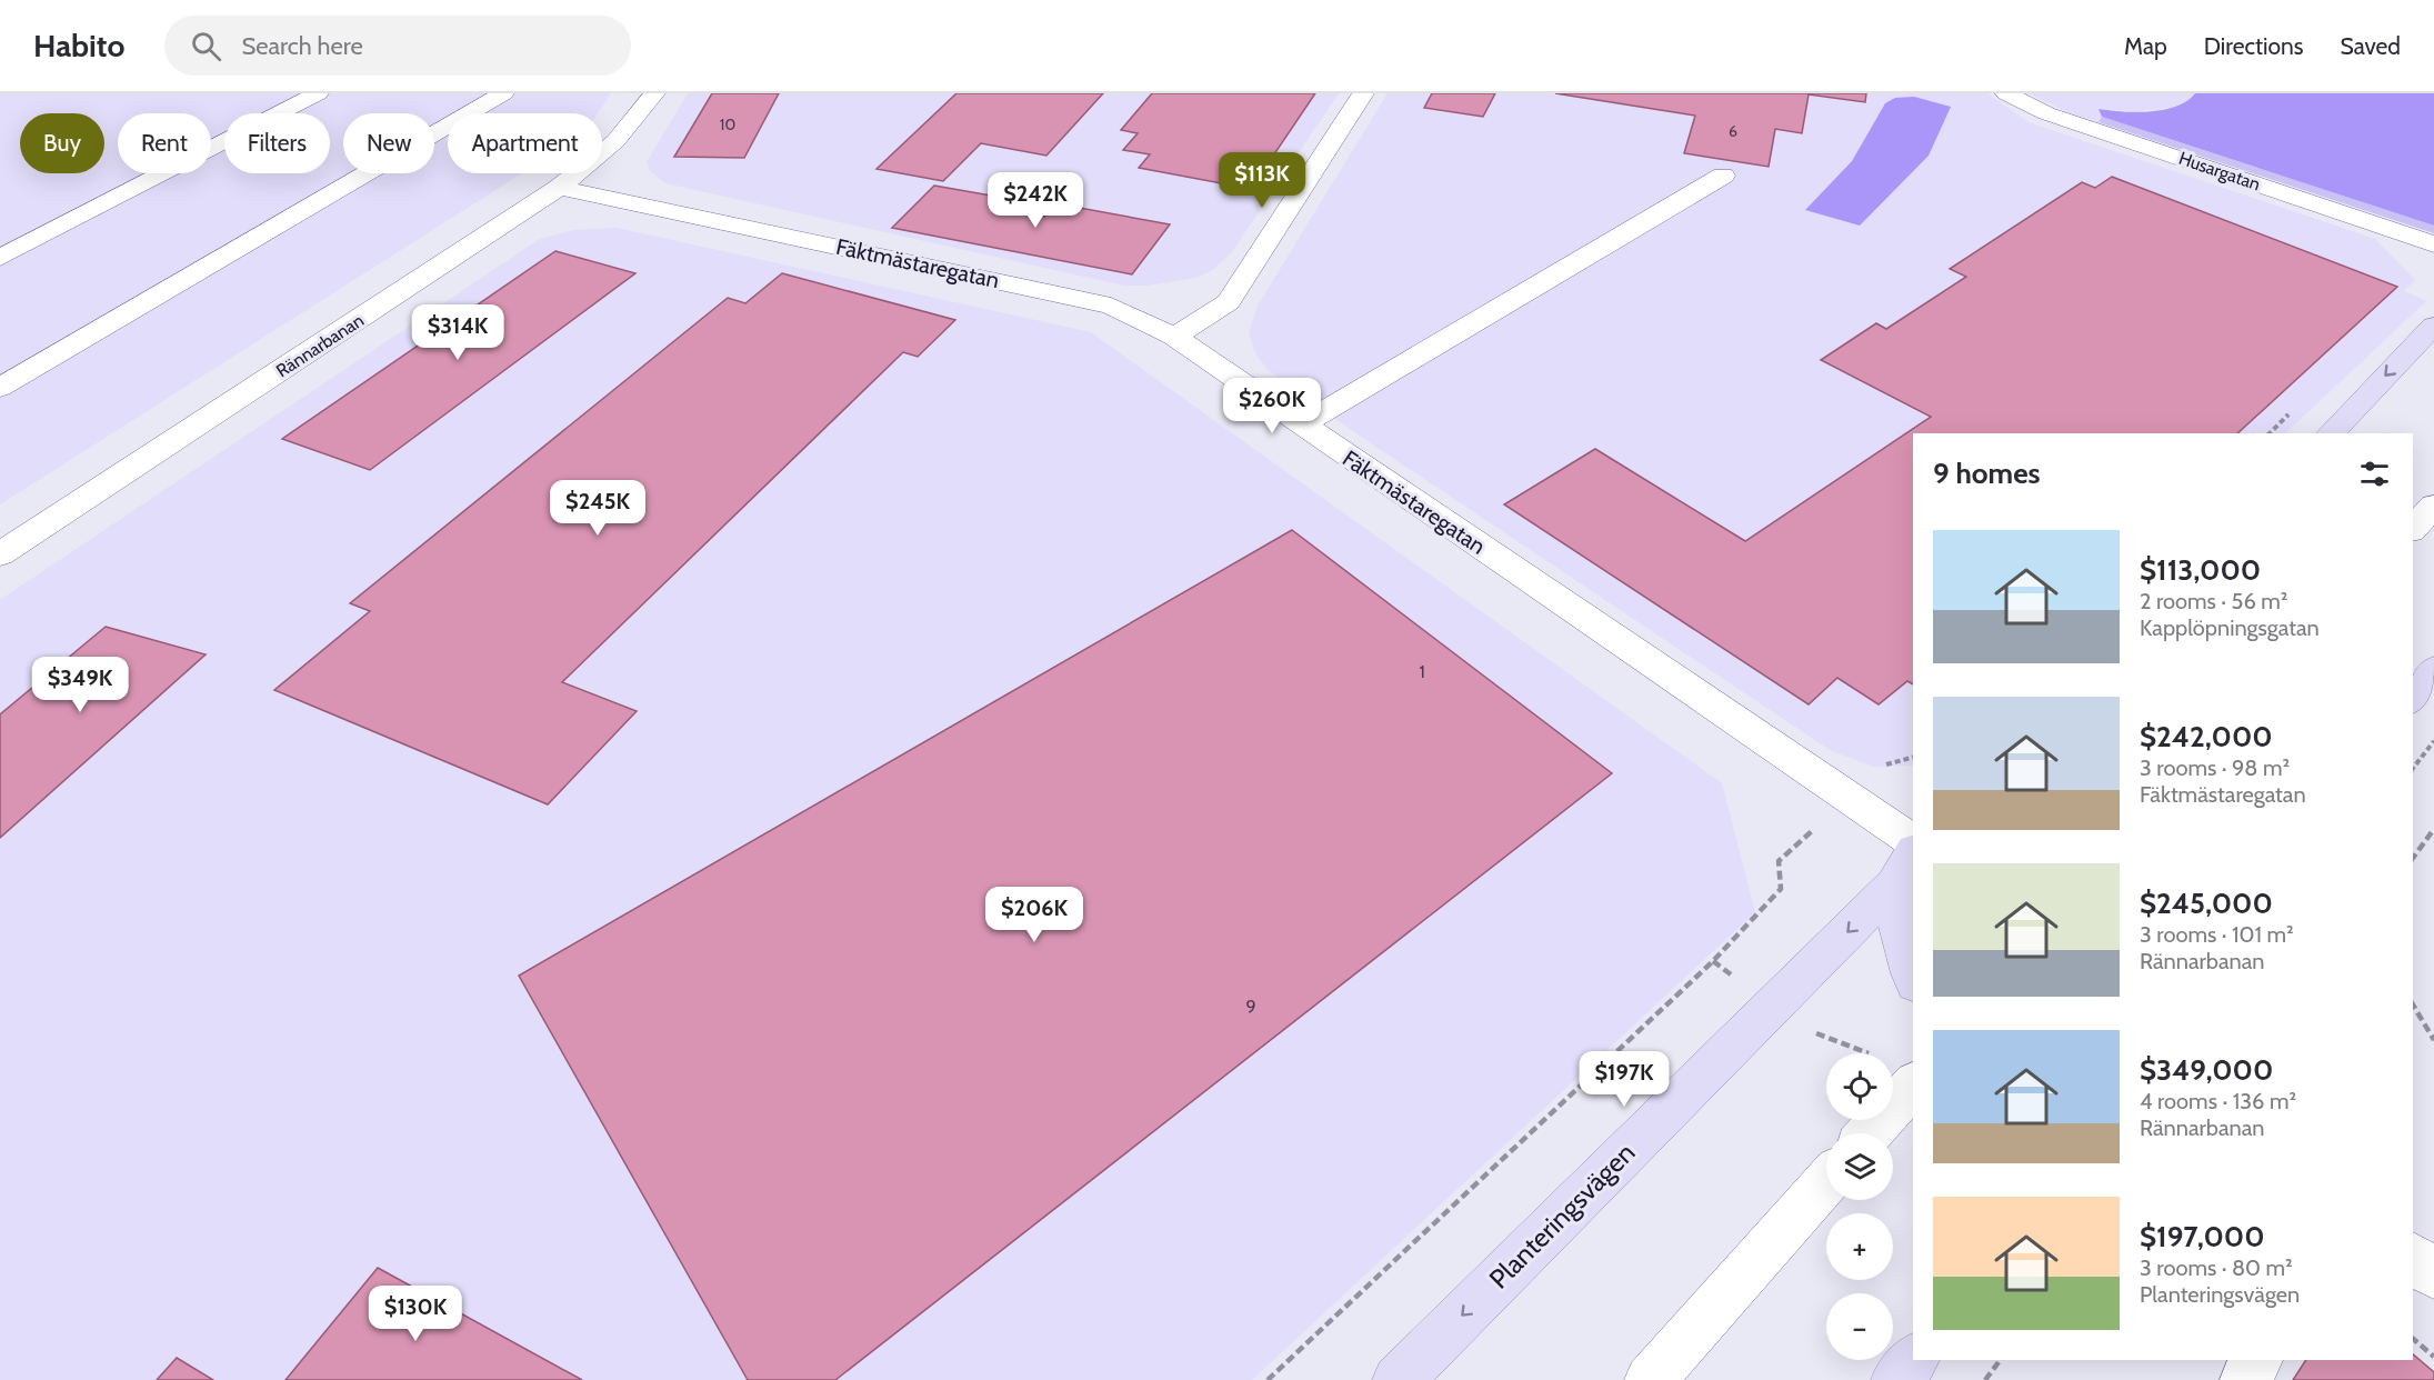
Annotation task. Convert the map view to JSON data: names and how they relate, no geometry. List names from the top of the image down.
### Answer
{
  "streets": {
    "main road": ["Planteringsvägen"],
    "street": ["Husargatan", "Fäktmästaregatan", "Rännarbanan"]
  },
  "crossings": [
    ["Fäktmästaregatan", "Rännarbanan"],
    ["Fäktmästaregatan", "Planteringsvägen"]
  ],
  "one_way": ["Planteringsvägen"],
  "house_numbers": [
    "10",
    "6",
    "1",
    "9"
  ],
  "page": {
    "header": "Habito",
    "search": "Search here",
    "nav": ["Map", "Directions", "Saved"],
    "chip": [
      "Buy",
      "Rent",
      "Filters",
      "New",
      "Apartment"
    ],
    "price": [
      "$113K",
      "$242K",
      "$314K",
      "$260K",
      "$245K",
      "$349K",
      "$206K",
      "$197K",
      "$130K"
    ],
    "heading": "9 homes",
    "list": [
      {
        "name": "$113,000",
        "note": "2 rooms · 56 m² · Kapplöpningsgatan"
      },
      {
        "name": "$242,000",
        "note": "3 rooms · 98 m² · Fäktmästaregatan"
      },
      {
        "name": "$245,000",
        "note": "3 rooms · 101 m² · Rännarbanan"
      },
      {
        "name": "$349,000",
        "note": "4 rooms · 136 m² · Rännarbanan"
      },
      {
        "name": "$197,000",
        "note": "3 rooms · 80 m² · Planteringsvägen"
      }
    ],
    "map_buttons": ["+", "−"]
  }
}
